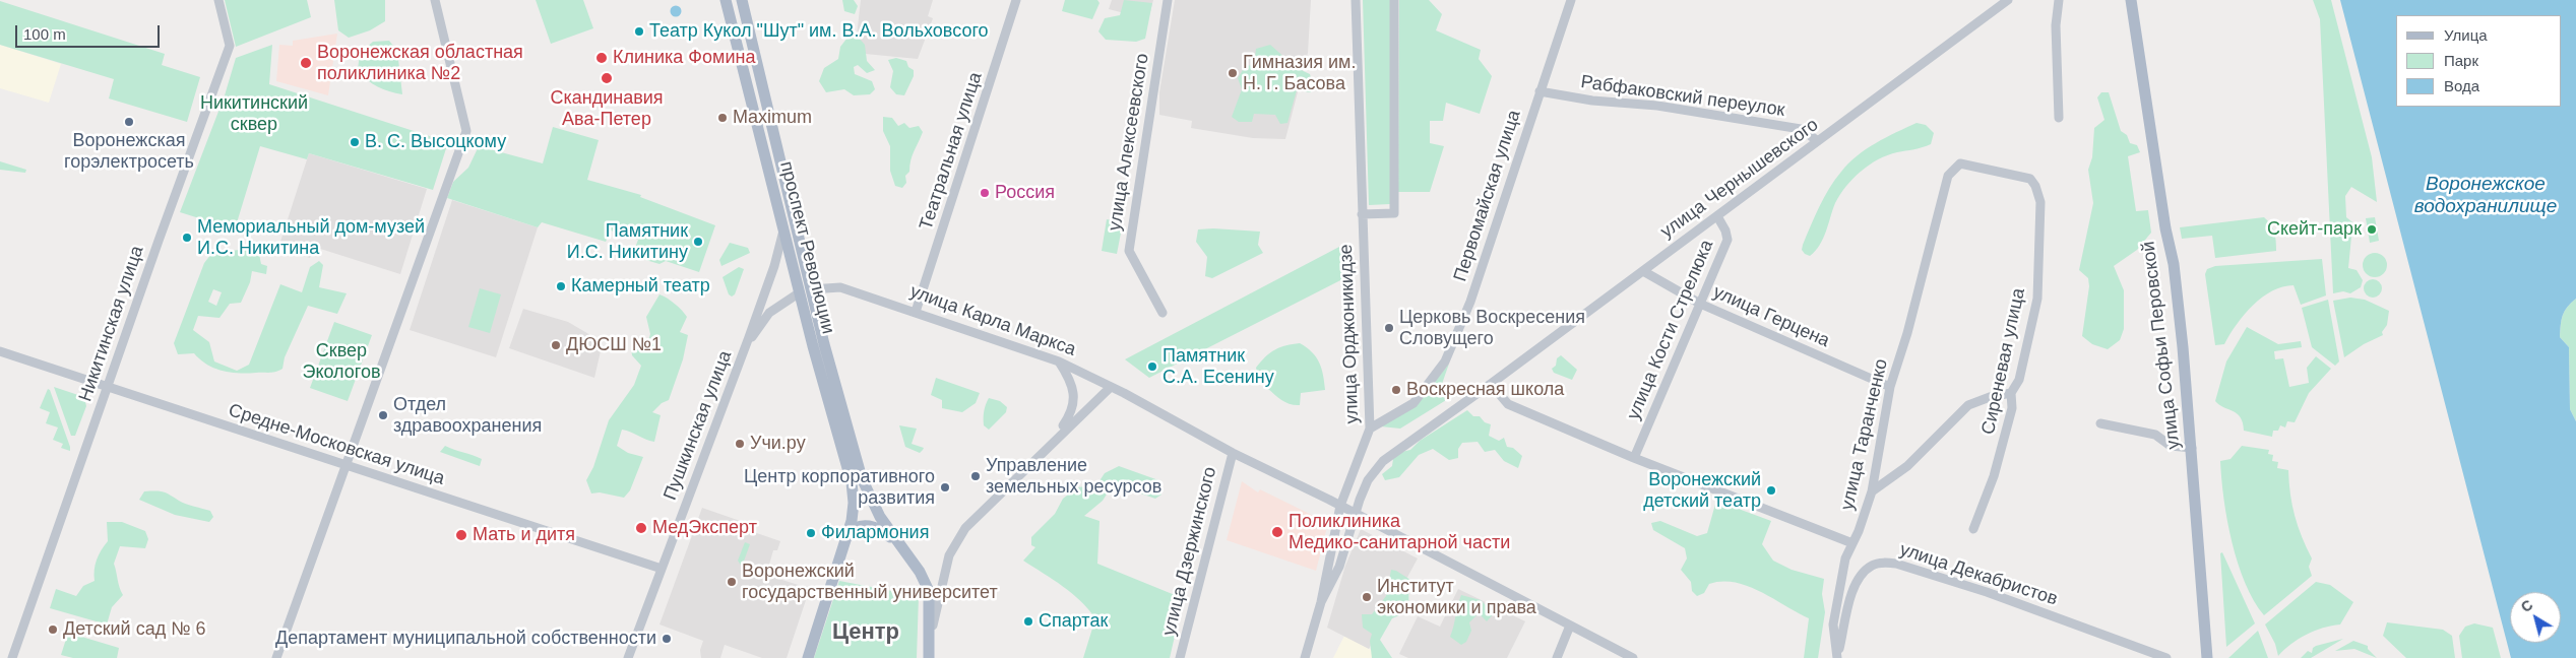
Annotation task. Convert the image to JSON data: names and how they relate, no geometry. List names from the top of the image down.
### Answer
{
  "streets": {
    "main road": ["проспект Революции", "улица Карла Маркса", "улица Софьи Перовской"],
    "street": [
      "Рабфаковский переулок",
      "улица Алексеевского",
      "Театральная улица",
      "улица Чернышевского",
      "Первомайская улица",
      "улица Герцена",
      "Никитинская улица",
      "улица Кости Стрелюка",
      "улица Орджоникидзе",
      "Сиреневая улица",
      "Пушкинская улица",
      "улица Таранченко",
      "Средне-Московская улица",
      "улица Дзержинского",
      "улица Декабристов"
    ]
  },
  "crossings": [
    ["Рабфаковский переулок", "улица Чернышевского"],
    ["Рабфаковский переулок", "Первомайская улица"],
    ["Театральная улица", "улица Карла Маркса"],
    ["улица Чернышевского", "улица Герцена"],
    ["улица Чернышевского", "улица Кости Стрелюка"],
    ["улица Чернышевского", "улица Орджоникидзе"],
    ["Первомайская улица", "улица Орджоникидзе"],
    ["проспект Революции", "улица Карла Маркса"],
    ["проспект Революции", "Пушкинская улица"],
    ["улица Герцена", "улица Кости Стрелюка"],
    ["улица Герцена", "улица Таранченко"],
    ["улица Карла Маркса", "улица Орджоникидзе"],
    ["улица Карла Маркса", "Пушкинская улица"],
    ["улица Карла Маркса", "улица Дзержинского"],
    ["Никитинская улица", "Средне-Московская улица"],
    ["Сиреневая улица", "улица Таранченко"],
    ["Пушкинская улица", "Средне-Московская улица"],
    ["улица Таранченко", "улица Декабристов"]
  ],
  "districts": ["Центр"],
  "water": ["Воронежское водохранилище"],
  "parks": ["Никитинский сквер", "Сквер Экологов"],
  "places": [
    "Театр Кукол \"Шут\" им. В.А. Вольховсого",
    "Клиника Фомина",
    "Воронежская областная поликлиника №2",
    "Гимназия им. Н. Г. Басова",
    "Скандинавия Ава-Петер",
    "Maximum",
    "Воронежская горэлектросеть",
    "В. С. Высоцкому",
    "Россия",
    "Скейт-парк",
    "Мемориальный дом-музей И.С. Никитина",
    "Памятник И.С. Никитину",
    "Камерный театр",
    "Церковь Воскресения Словущего",
    "ДЮСШ №1",
    "Памятник С.А. Есенину",
    "Воскресная школа",
    "Отдел здравоохранения",
    "Учи.ру",
    "Управление земельных ресурсов",
    "Центр корпоративного развития",
    "Воронежский детский театр",
    "МедЭксперт",
    "Поликлиника Медико-санитарной части",
    "Филармония",
    "Мать и дитя",
    "Воронежский государственный университет",
    "Институт экономики и права",
    "Спартак",
    "Детский сад № 6",
    "Департамент муниципальной собственности"
  ],
  "legend": ["Улица", "Парк", "Вода"],
  "scale_bar": "100 m",
  "north": "top left"
}
